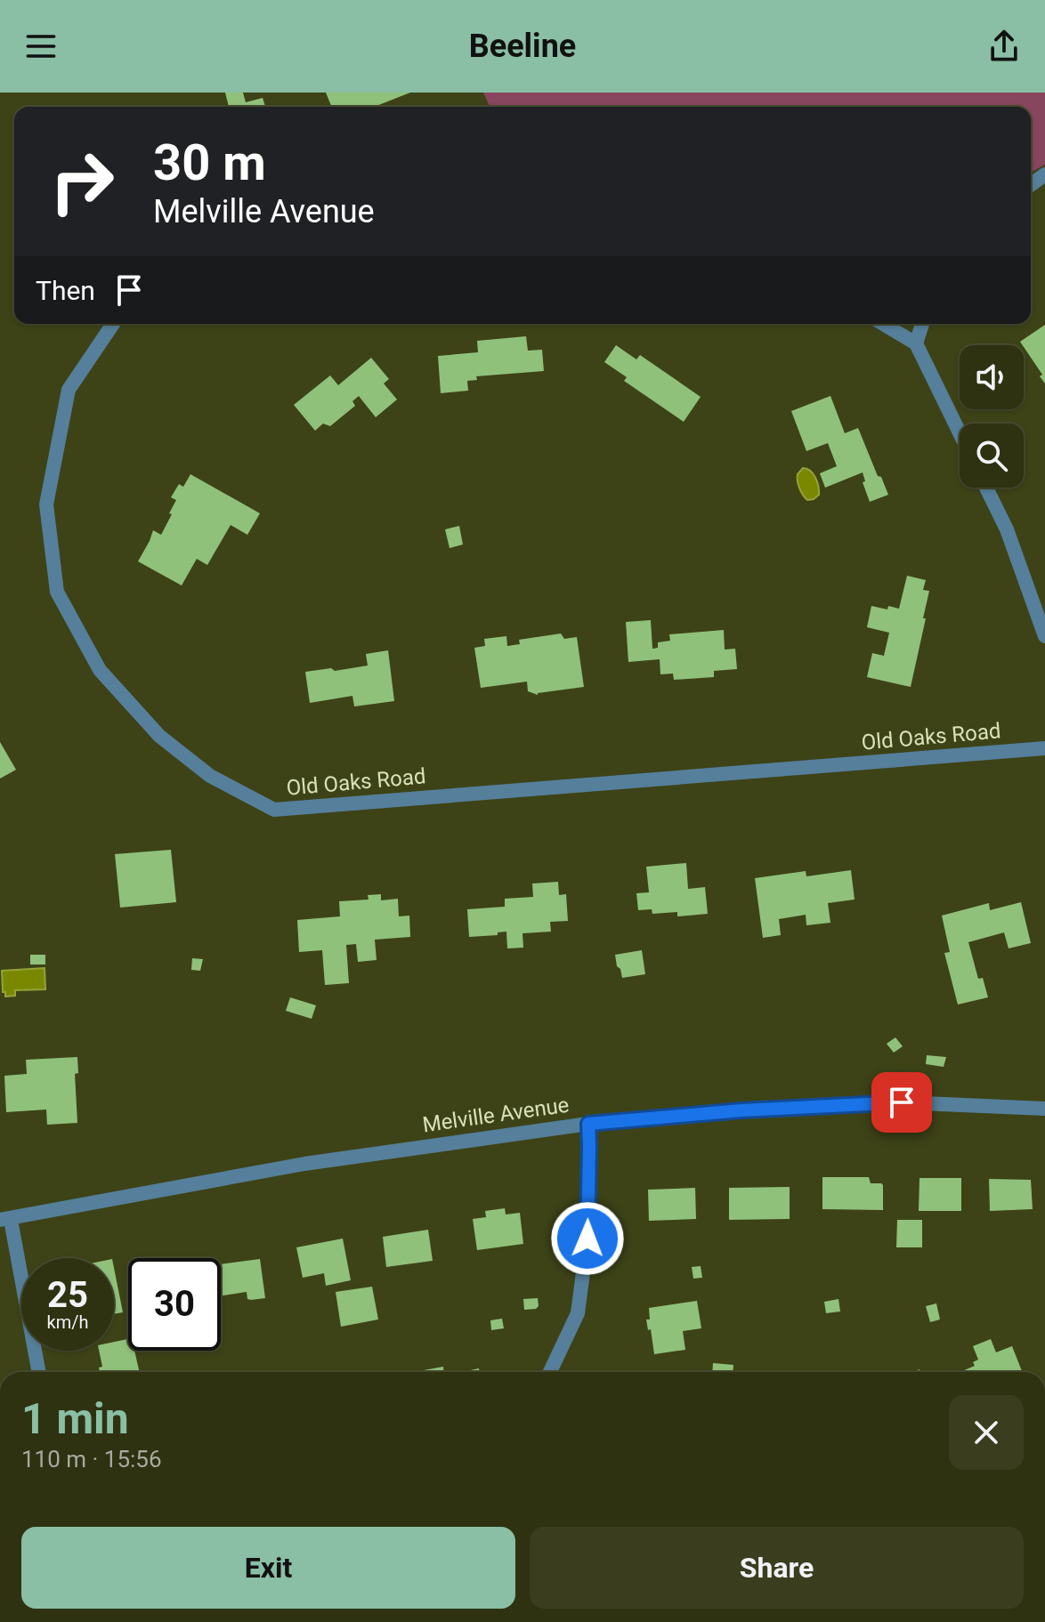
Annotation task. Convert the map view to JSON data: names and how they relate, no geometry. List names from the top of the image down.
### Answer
{
  "streets": {
    "street": ["Old Oaks Road", "Melville Avenue"]
  },
  "page": {
    "header": "Beeline",
    "turn": ["30 m", "Melville Avenue"],
    "then": "Then",
    "speed": "25 km/h",
    "limit": "30",
    "heading": ["1 min", "110 m · 15:56"],
    "buttons": ["Exit", "Share"]
  }
}
